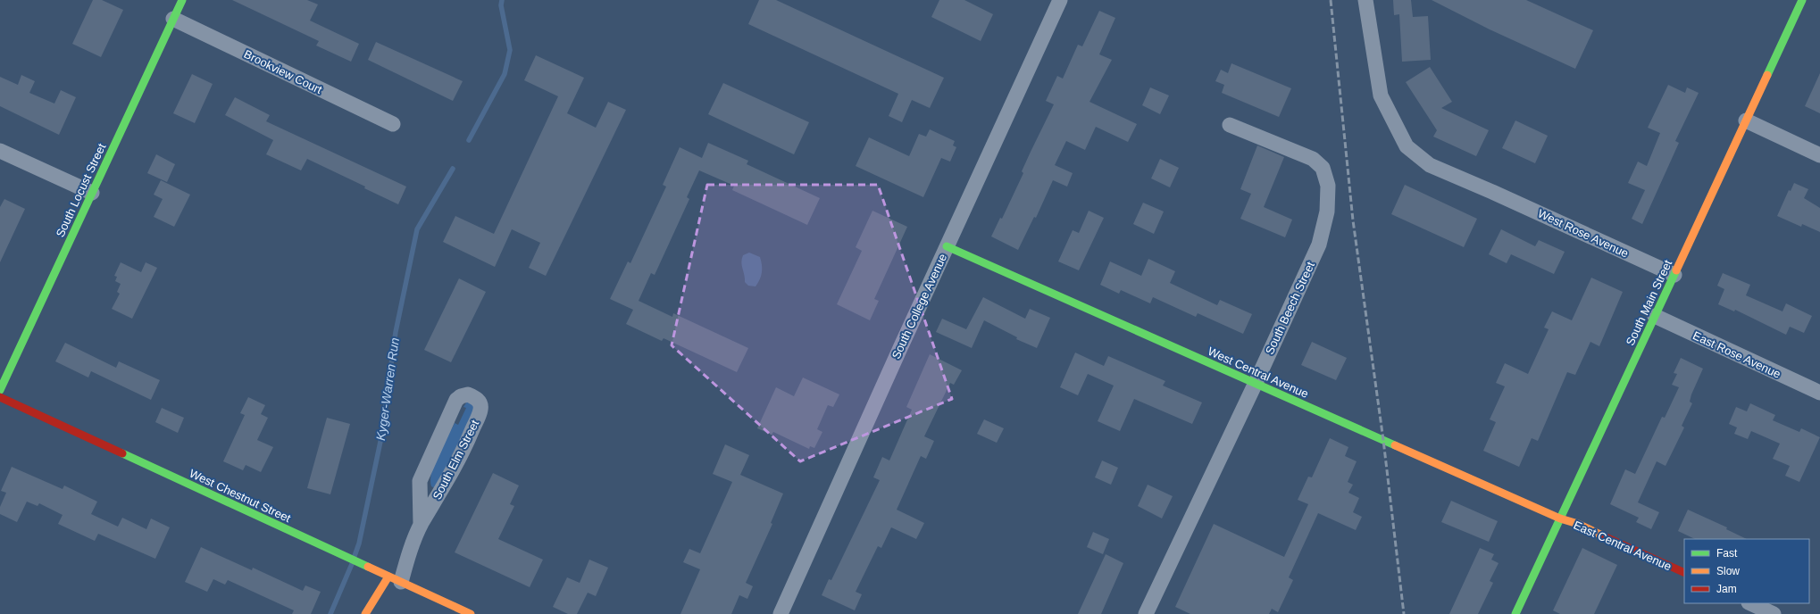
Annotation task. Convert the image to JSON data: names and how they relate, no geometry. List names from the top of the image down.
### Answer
{
  "streets": {
    "street": [
      "Brookview Court",
      "South Locust Street",
      "West Rose Avenue",
      "South Main Street",
      "South College Avenue",
      "South Beech Street",
      "East Rose Avenue",
      "West Central Avenue",
      "South Elm Street",
      "West Chestnut Street",
      "East Central Avenue"
    ]
  },
  "crossings": [
    ["Brookview Court", "South Locust Street"],
    ["West Rose Avenue", "South Main Street"],
    ["South Main Street", "East Rose Avenue"],
    ["South Main Street", "West Central Avenue"],
    ["South Main Street", "East Central Avenue"],
    ["South College Avenue", "West Central Avenue"],
    ["South Beech Street", "West Central Avenue"],
    ["West Central Avenue", "East Central Avenue"],
    ["South Elm Street", "West Chestnut Street"]
  ],
  "water": ["Kyger-Warren Run"],
  "legend": ["Fast", "Slow", "Jam"]
}
